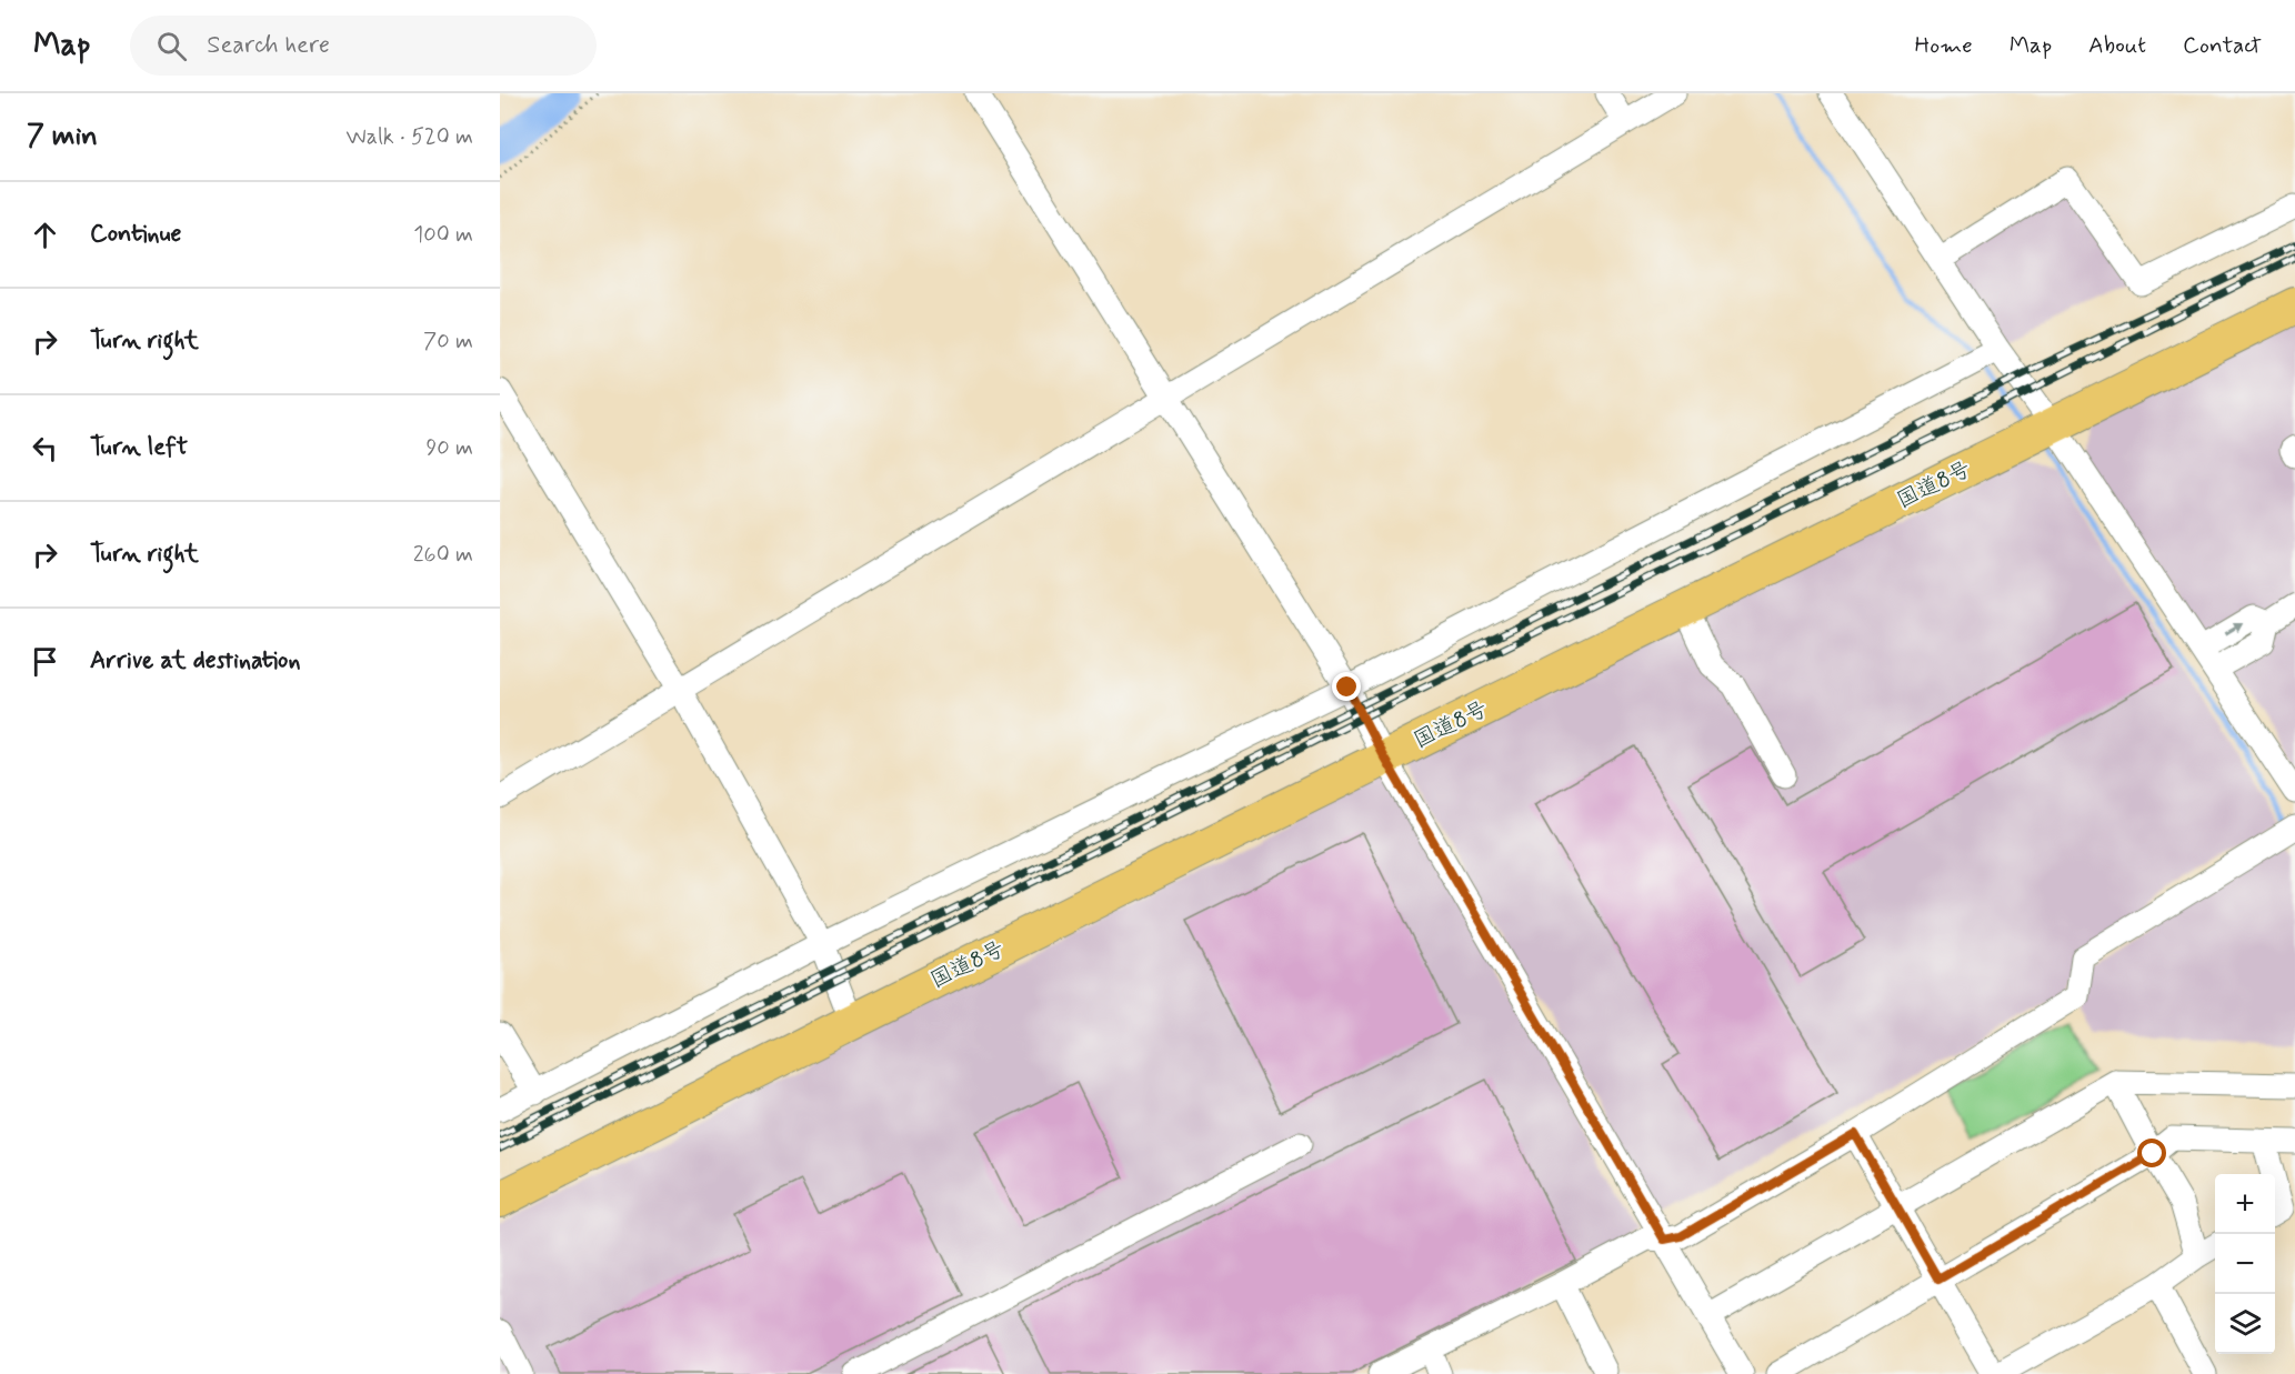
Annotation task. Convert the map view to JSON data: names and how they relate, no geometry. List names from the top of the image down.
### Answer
{
  "streets": {
    "highway": ["国道8号"]
  },
  "page": {
    "header": "Map",
    "search": "Search here",
    "nav": [
      "Home",
      "Map",
      "About",
      "Contact"
    ],
    "heading": ["7 min", "Walk · 520 m"],
    "list": [
      ["Continue", "100 m"],
      ["Turn right", "70 m"],
      ["Turn left", "90 m"],
      ["Turn right", "260 m"],
      "Arrive at destination"
    ],
    "map_buttons": ["+", "−"]
  }
}
